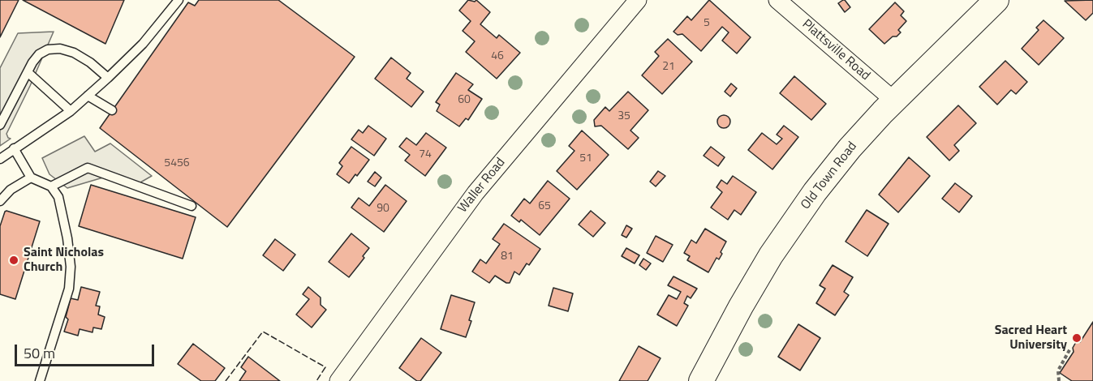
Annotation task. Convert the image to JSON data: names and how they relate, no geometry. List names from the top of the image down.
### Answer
{
  "streets": {
    "main road": ["Old Town Road"],
    "street": ["Plattsville Road", "Waller Road"]
  },
  "crossings": [
    ["Plattsville Road", "Old Town Road"]
  ],
  "places": ["Saint Nicholas Church", "Sacred Heart University"],
  "house_numbers": [
    "5",
    "46",
    "21",
    "60",
    "35",
    "74",
    "51",
    "5456",
    "65",
    "90",
    "81"
  ],
  "scale_bar": "50 m"
}
